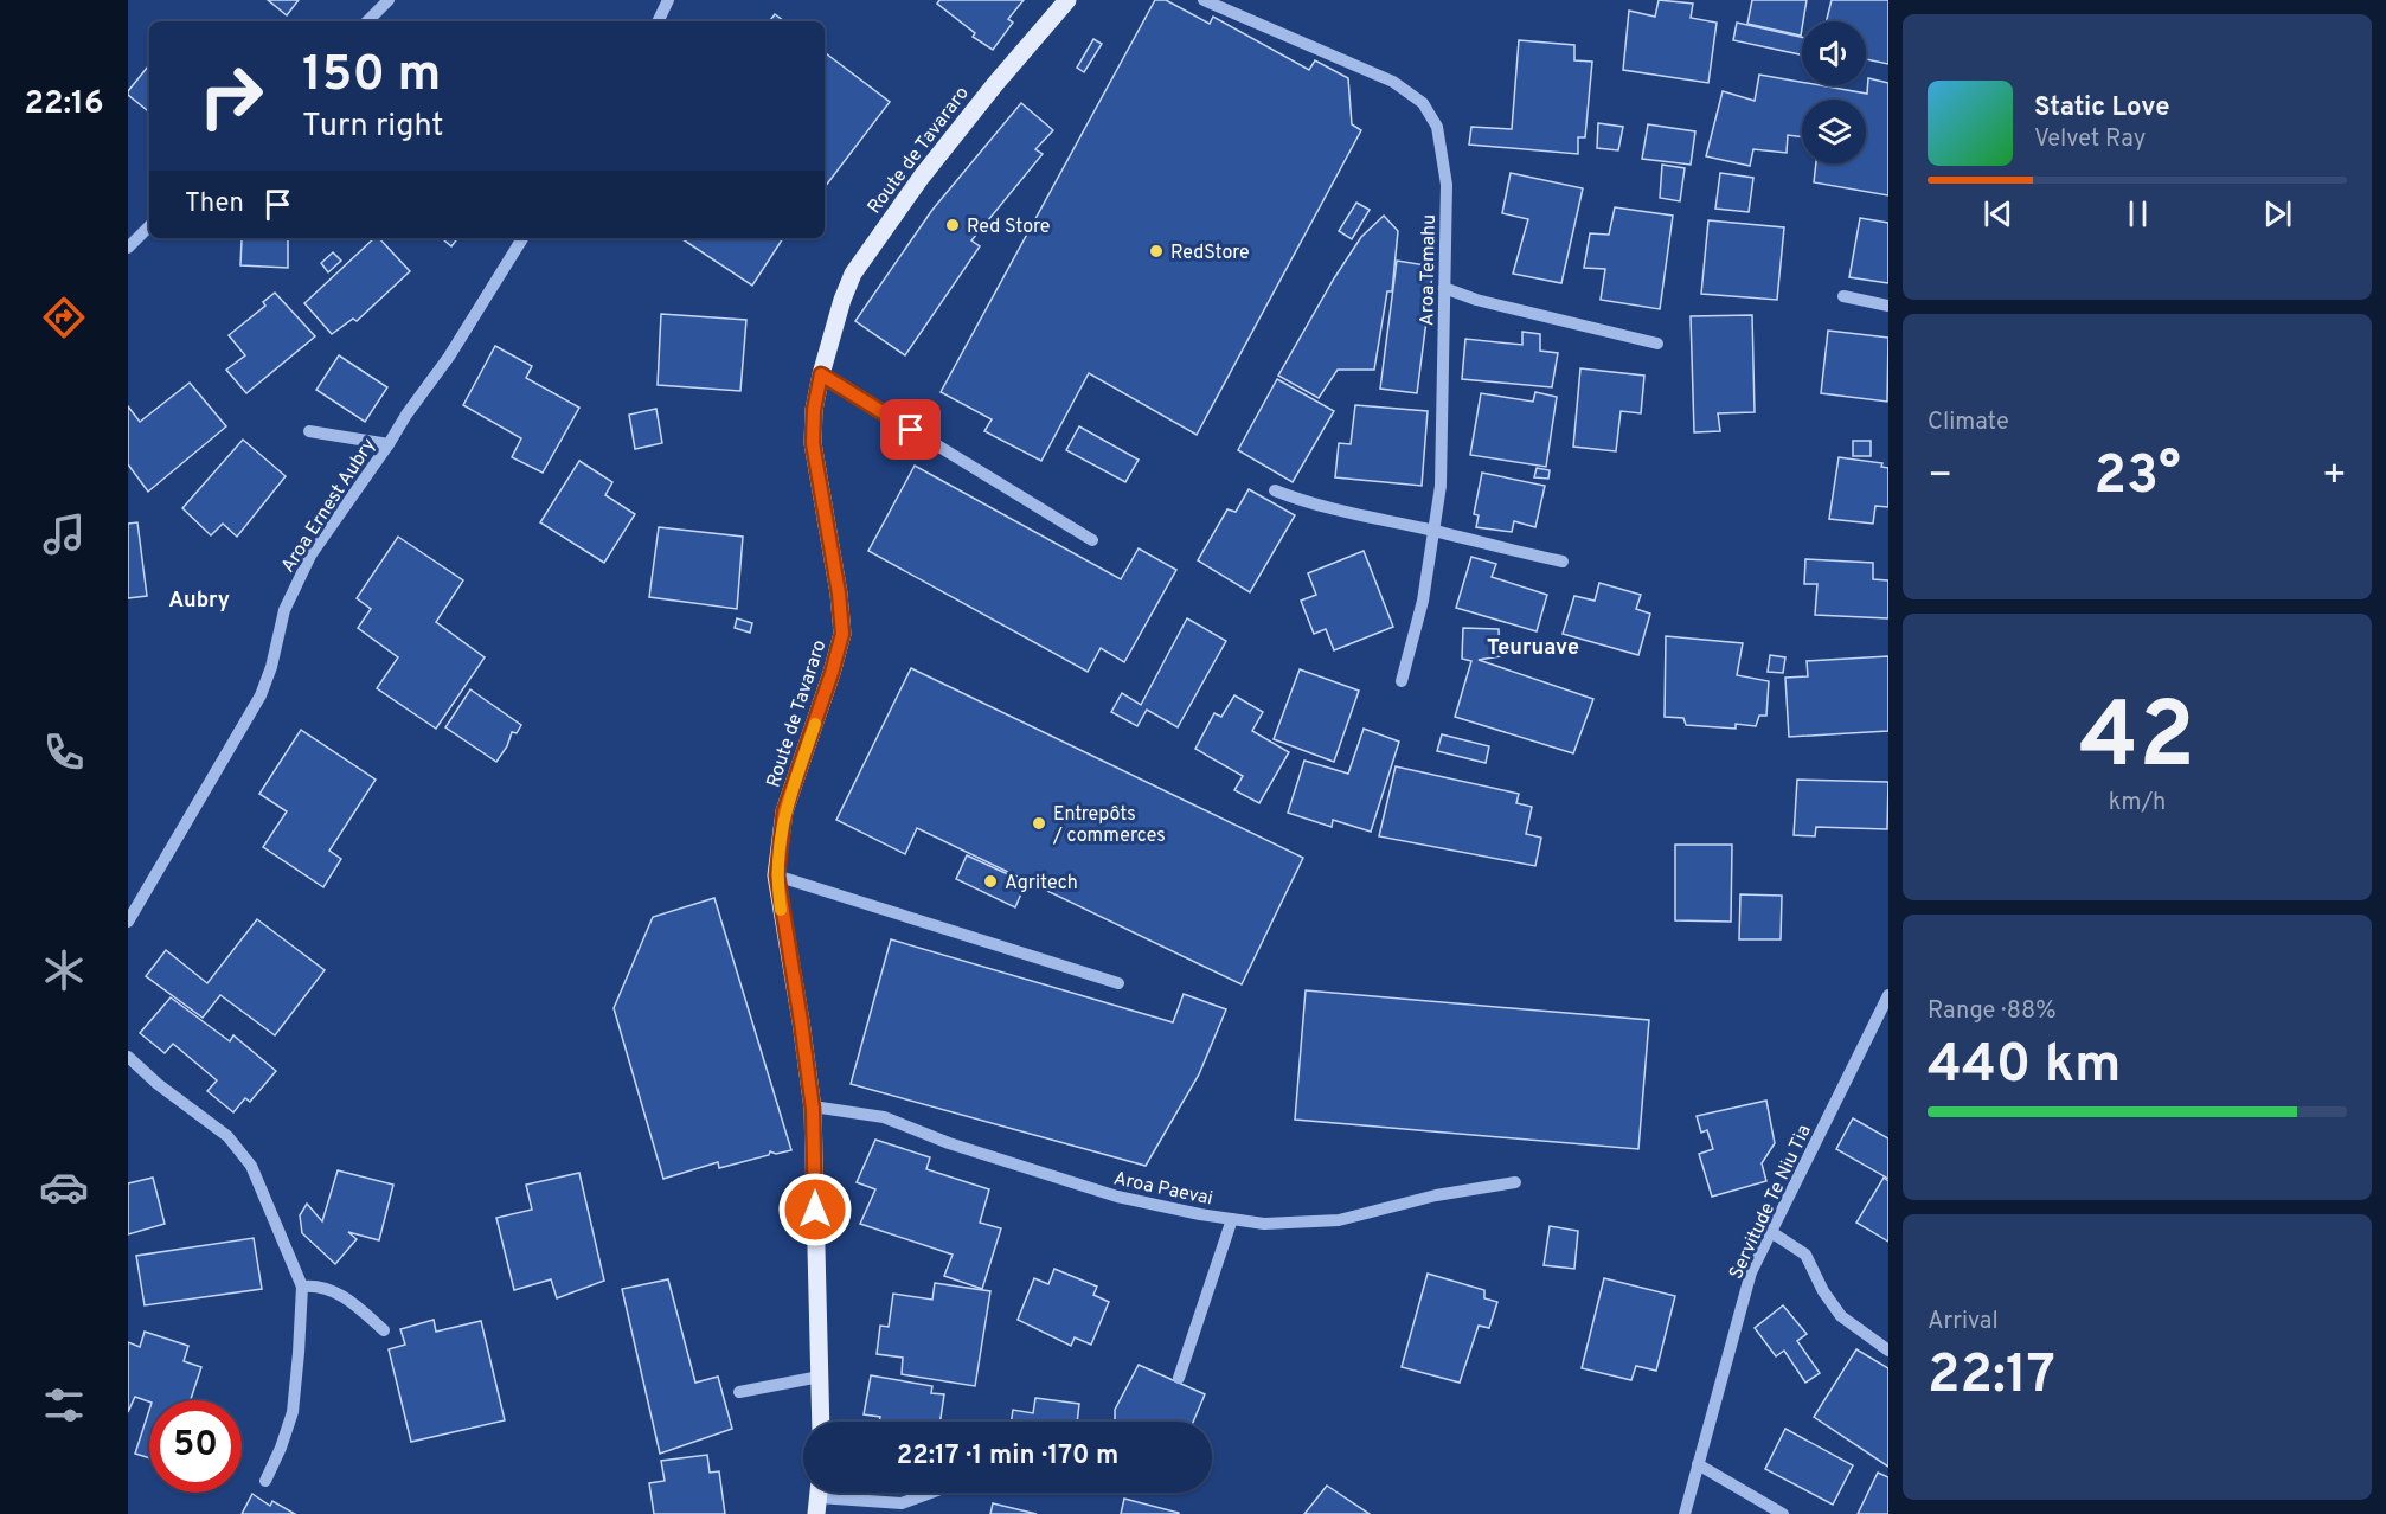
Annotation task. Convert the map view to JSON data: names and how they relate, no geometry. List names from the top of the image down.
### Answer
{
  "streets": {
    "main road": ["Route de Tavararo"],
    "street": [
      "Aroa Temahu",
      "Aroa Ernest Aubry",
      "Aroa Paevai",
      "Servitude Te Niu Tia"
    ]
  },
  "crossings": [
    ["Route de Tavararo", "Aroa Paevai"]
  ],
  "districts": ["Aubry", "Teuruave"],
  "places": [
    "Red Store",
    "RedStore",
    "Entrepôts / commerces",
    "Agritech"
  ],
  "page": {
    "tabs": "22:16",
    "turn": ["150 m", "Turn right"],
    "song": ["Static Love", "Velvet Ray"],
    "then": "Then",
    "tile": [
      "Climate",
      ["42", "km/h"],
      ["Range · 88%", "440 km"],
      ["Arrival", "22:17"]
    ],
    "heat": ["−", "23°", "+"],
    "limit": "50",
    "trip": "22:17 · 1 min · 170 m"
  }
}
